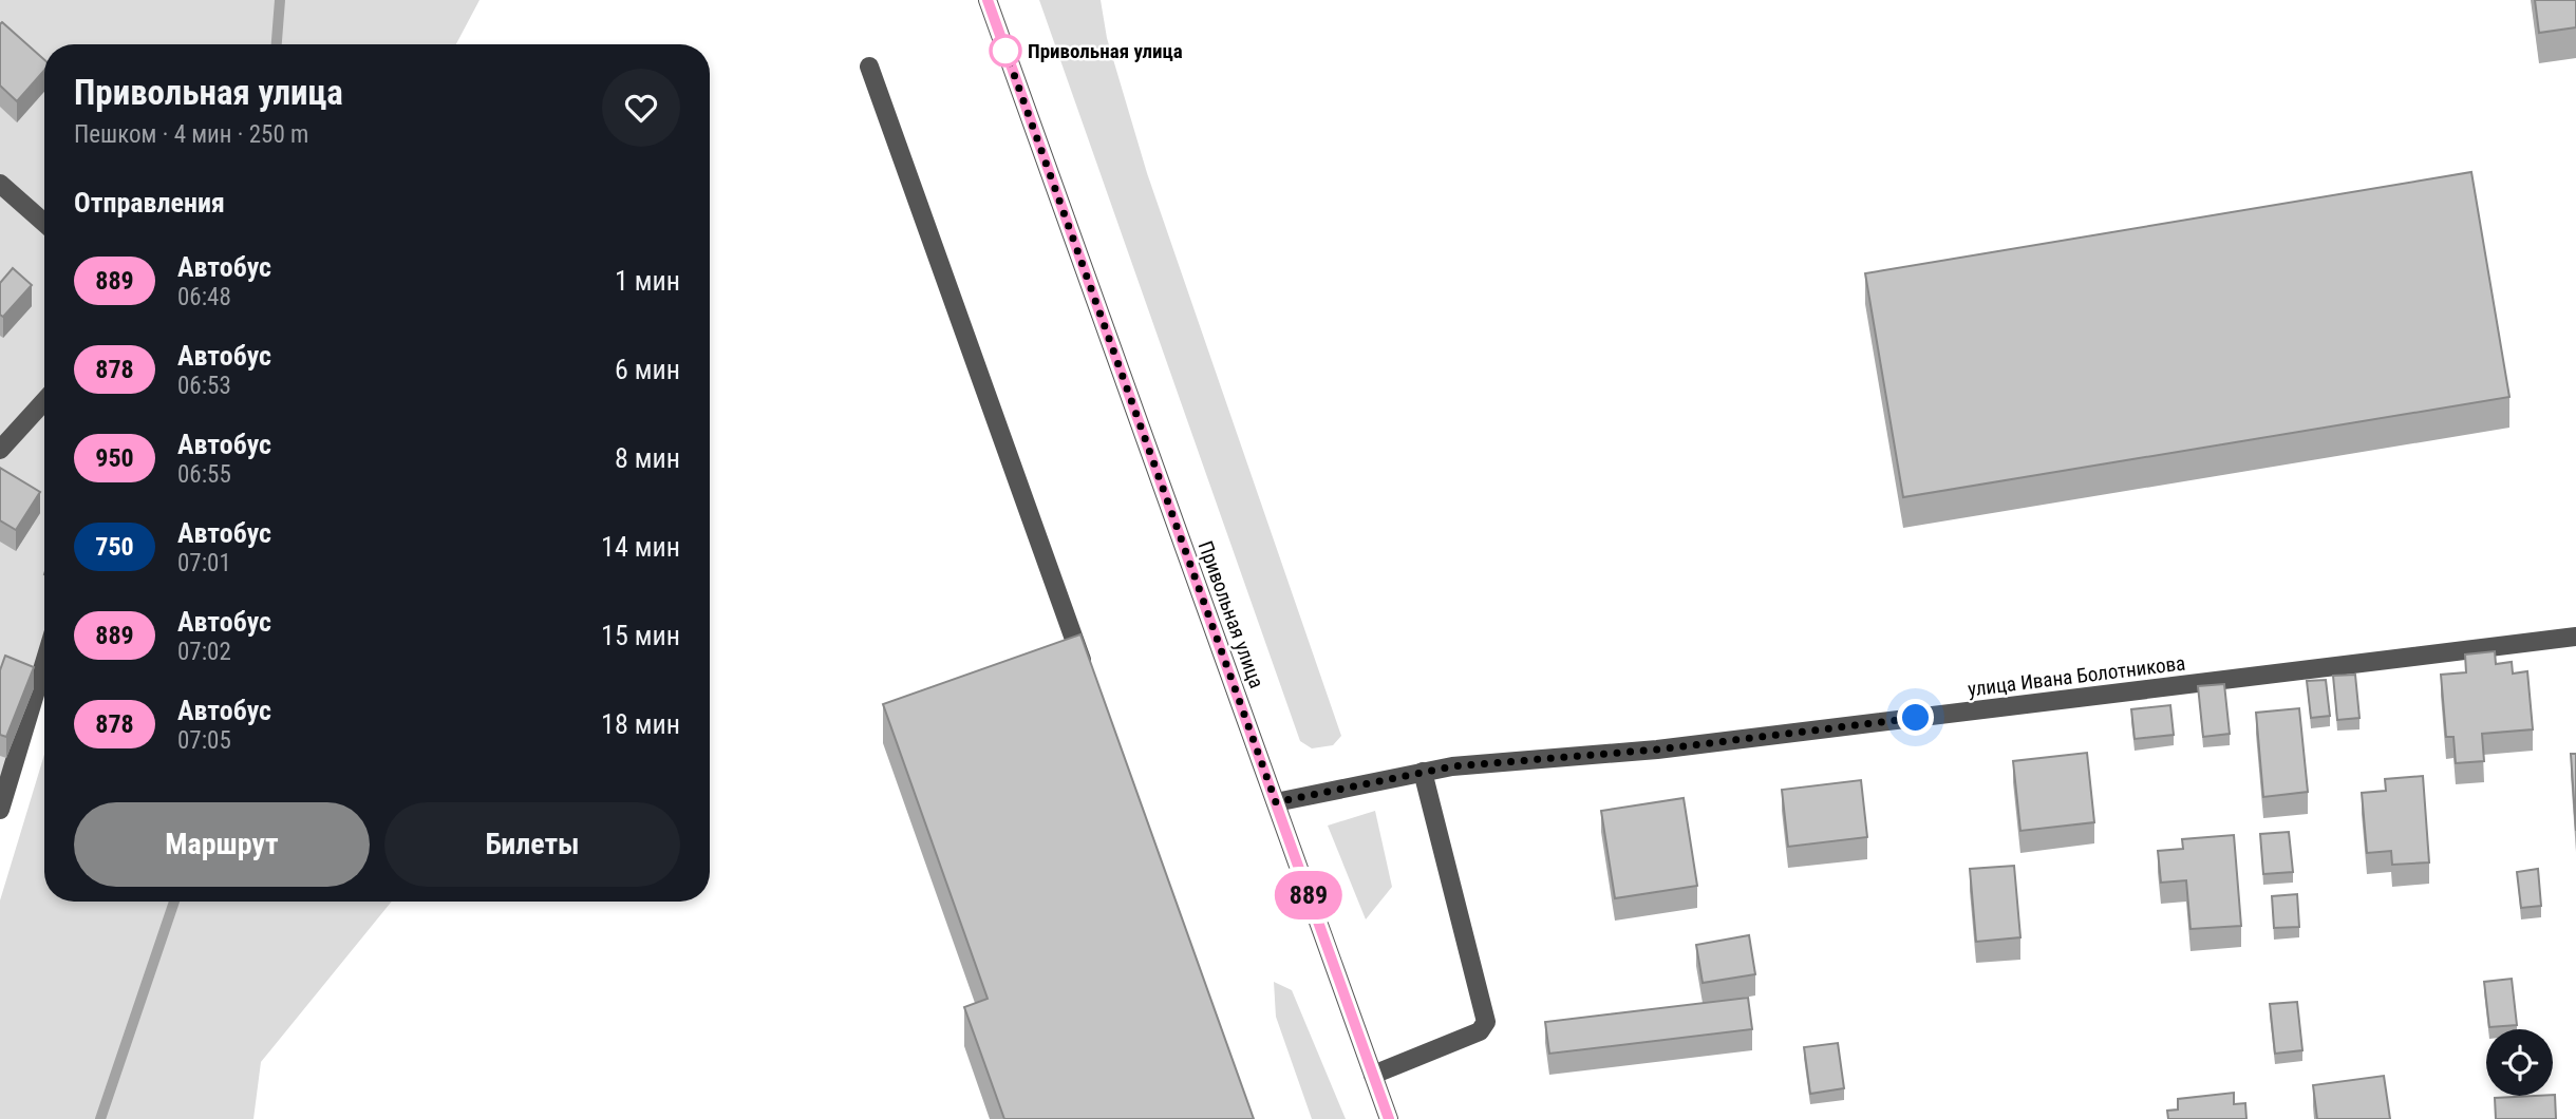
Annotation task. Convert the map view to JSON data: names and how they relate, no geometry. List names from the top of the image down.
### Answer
{
  "streets": {
    "street": ["Привольная улица", "улица Ивана Болотникова"]
  },
  "crossings": [
    ["Привольная улица", "улица Ивана Болотникова"]
  ],
  "places": ["Привольная улица"],
  "lines": ["bus line 889"],
  "page": {
    "on_map": "889",
    "heading": [
      ["Привольная улица", "Пешком · 4 мин · 250 m"],
      "Отправления"
    ],
    "list": [
      {
        "mark": "889",
        "name": "Автобус",
        "note": "06:48",
        "value": "1 мин"
      },
      {
        "mark": "878",
        "name": "Автобус",
        "note": "06:53",
        "value": "6 мин"
      },
      {
        "mark": "950",
        "name": "Автобус",
        "note": "06:55",
        "value": "8 мин"
      },
      {
        "mark": "750",
        "name": "Автобус",
        "note": "07:01",
        "value": "14 мин"
      },
      {
        "mark": "889",
        "name": "Автобус",
        "note": "07:02",
        "value": "15 мин"
      },
      {
        "mark": "878",
        "name": "Автобус",
        "note": "07:05",
        "value": "18 мин"
      }
    ],
    "buttons": ["Маршрут", "Билеты"]
  }
}
